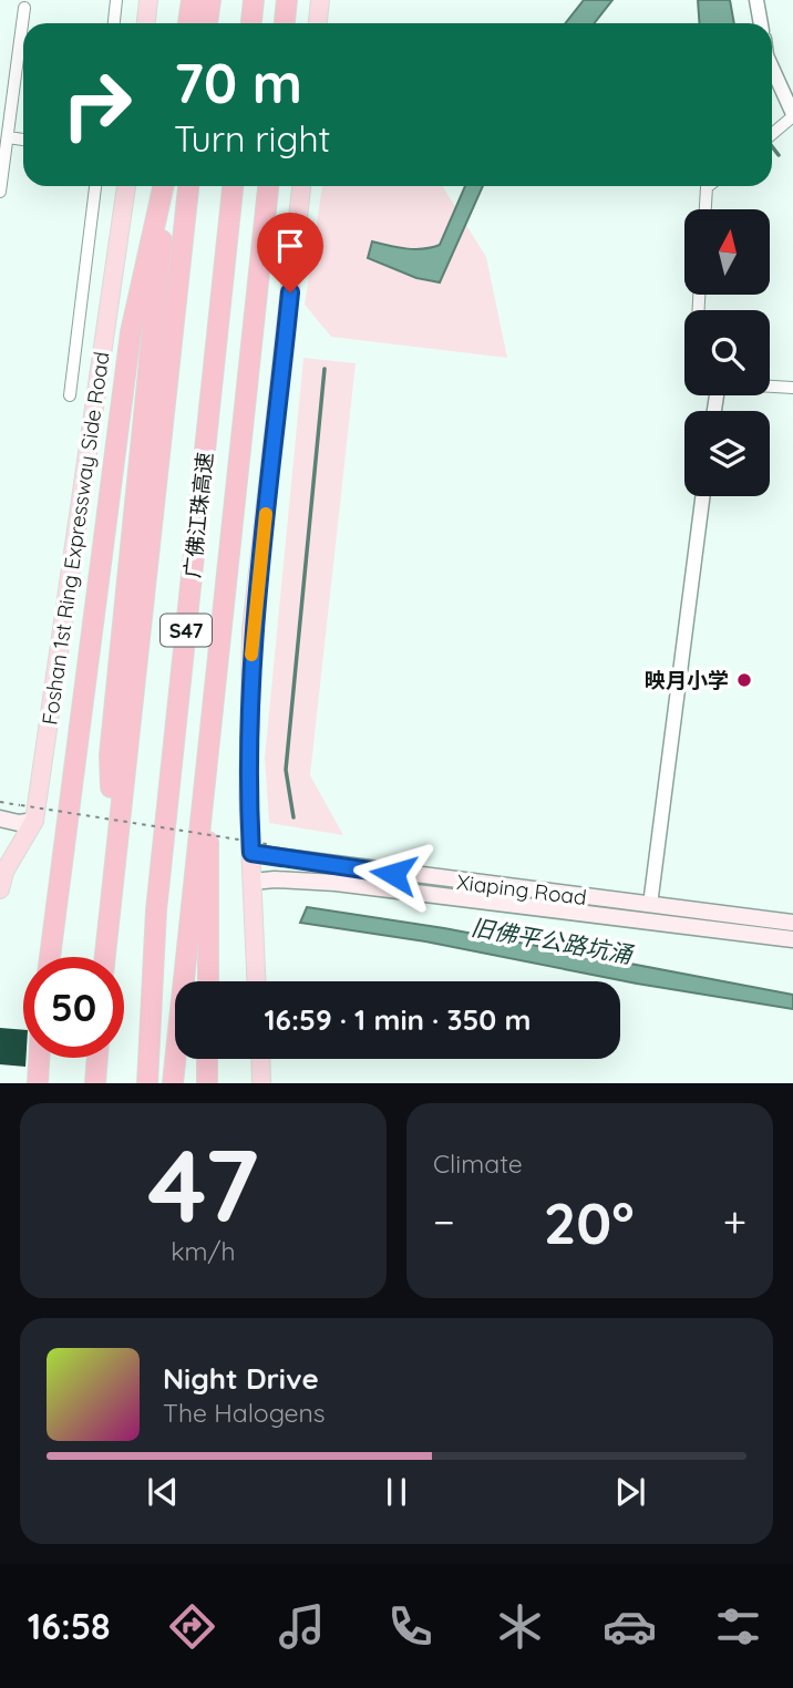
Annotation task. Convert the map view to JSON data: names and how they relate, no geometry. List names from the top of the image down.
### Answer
{
  "streets": {
    "highway": ["广佛江珠高速", "S47"],
    "main road": ["Foshan 1st Ring Expressway Side Road", "Xiaping Road"]
  },
  "water": ["旧佛平公路坑涌"],
  "places": ["映月小学"],
  "north": "top",
  "page": {
    "turn": ["70 m", "Turn right"],
    "limit": "50",
    "trip": "16:59 · 1 min · 350 m",
    "tile": [
      ["47", "km/h"],
      "Climate"
    ],
    "heat": ["−", "20°", "+"],
    "song": ["Night Drive", "The Halogens"],
    "tabs": "16:58"
  }
}
